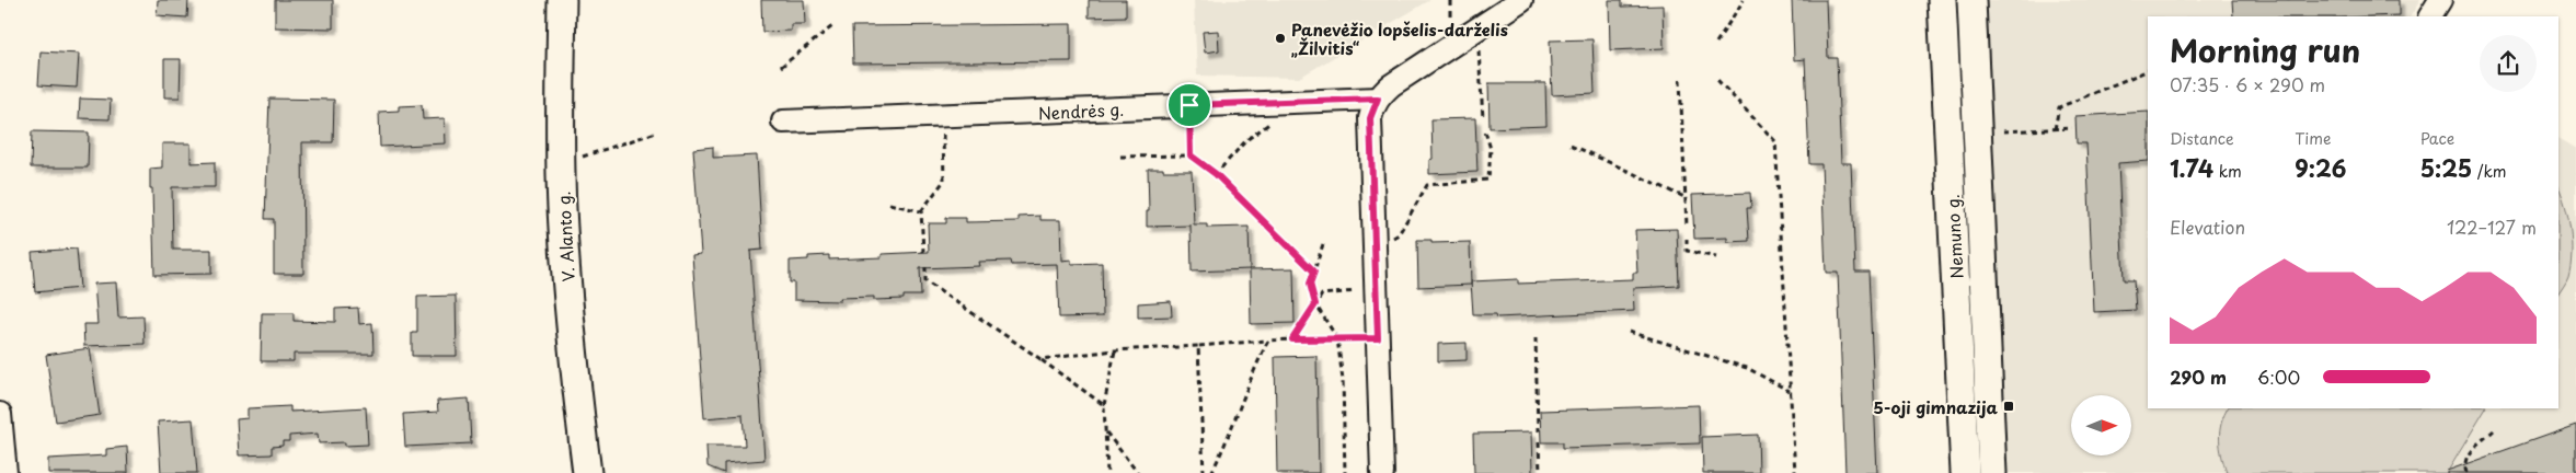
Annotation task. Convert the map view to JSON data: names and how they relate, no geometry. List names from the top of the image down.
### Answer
{
  "streets": {
    "main road": ["V. Alanto g.", "Nemuno g."],
    "street": ["Nendrės g."]
  },
  "places": {
    "other": ["Panevėžio lopšelis-darželis „Žilvitis“"],
    "transit": ["5-oji gimnazija"]
  },
  "north": "right",
  "page": {
    "heading": ["Morning run", "07:35 · 6 × 290 m"],
    "stats": [
      ["Distance", "1.74 km"],
      ["Time", "9:26"],
      ["Pace", "5:25 /km"]
    ],
    "chart": ["Elevation", "122–127 m"],
    "list": [
      {
        "name": "290 m",
        "note": "6:00"
      }
    ]
  }
}
